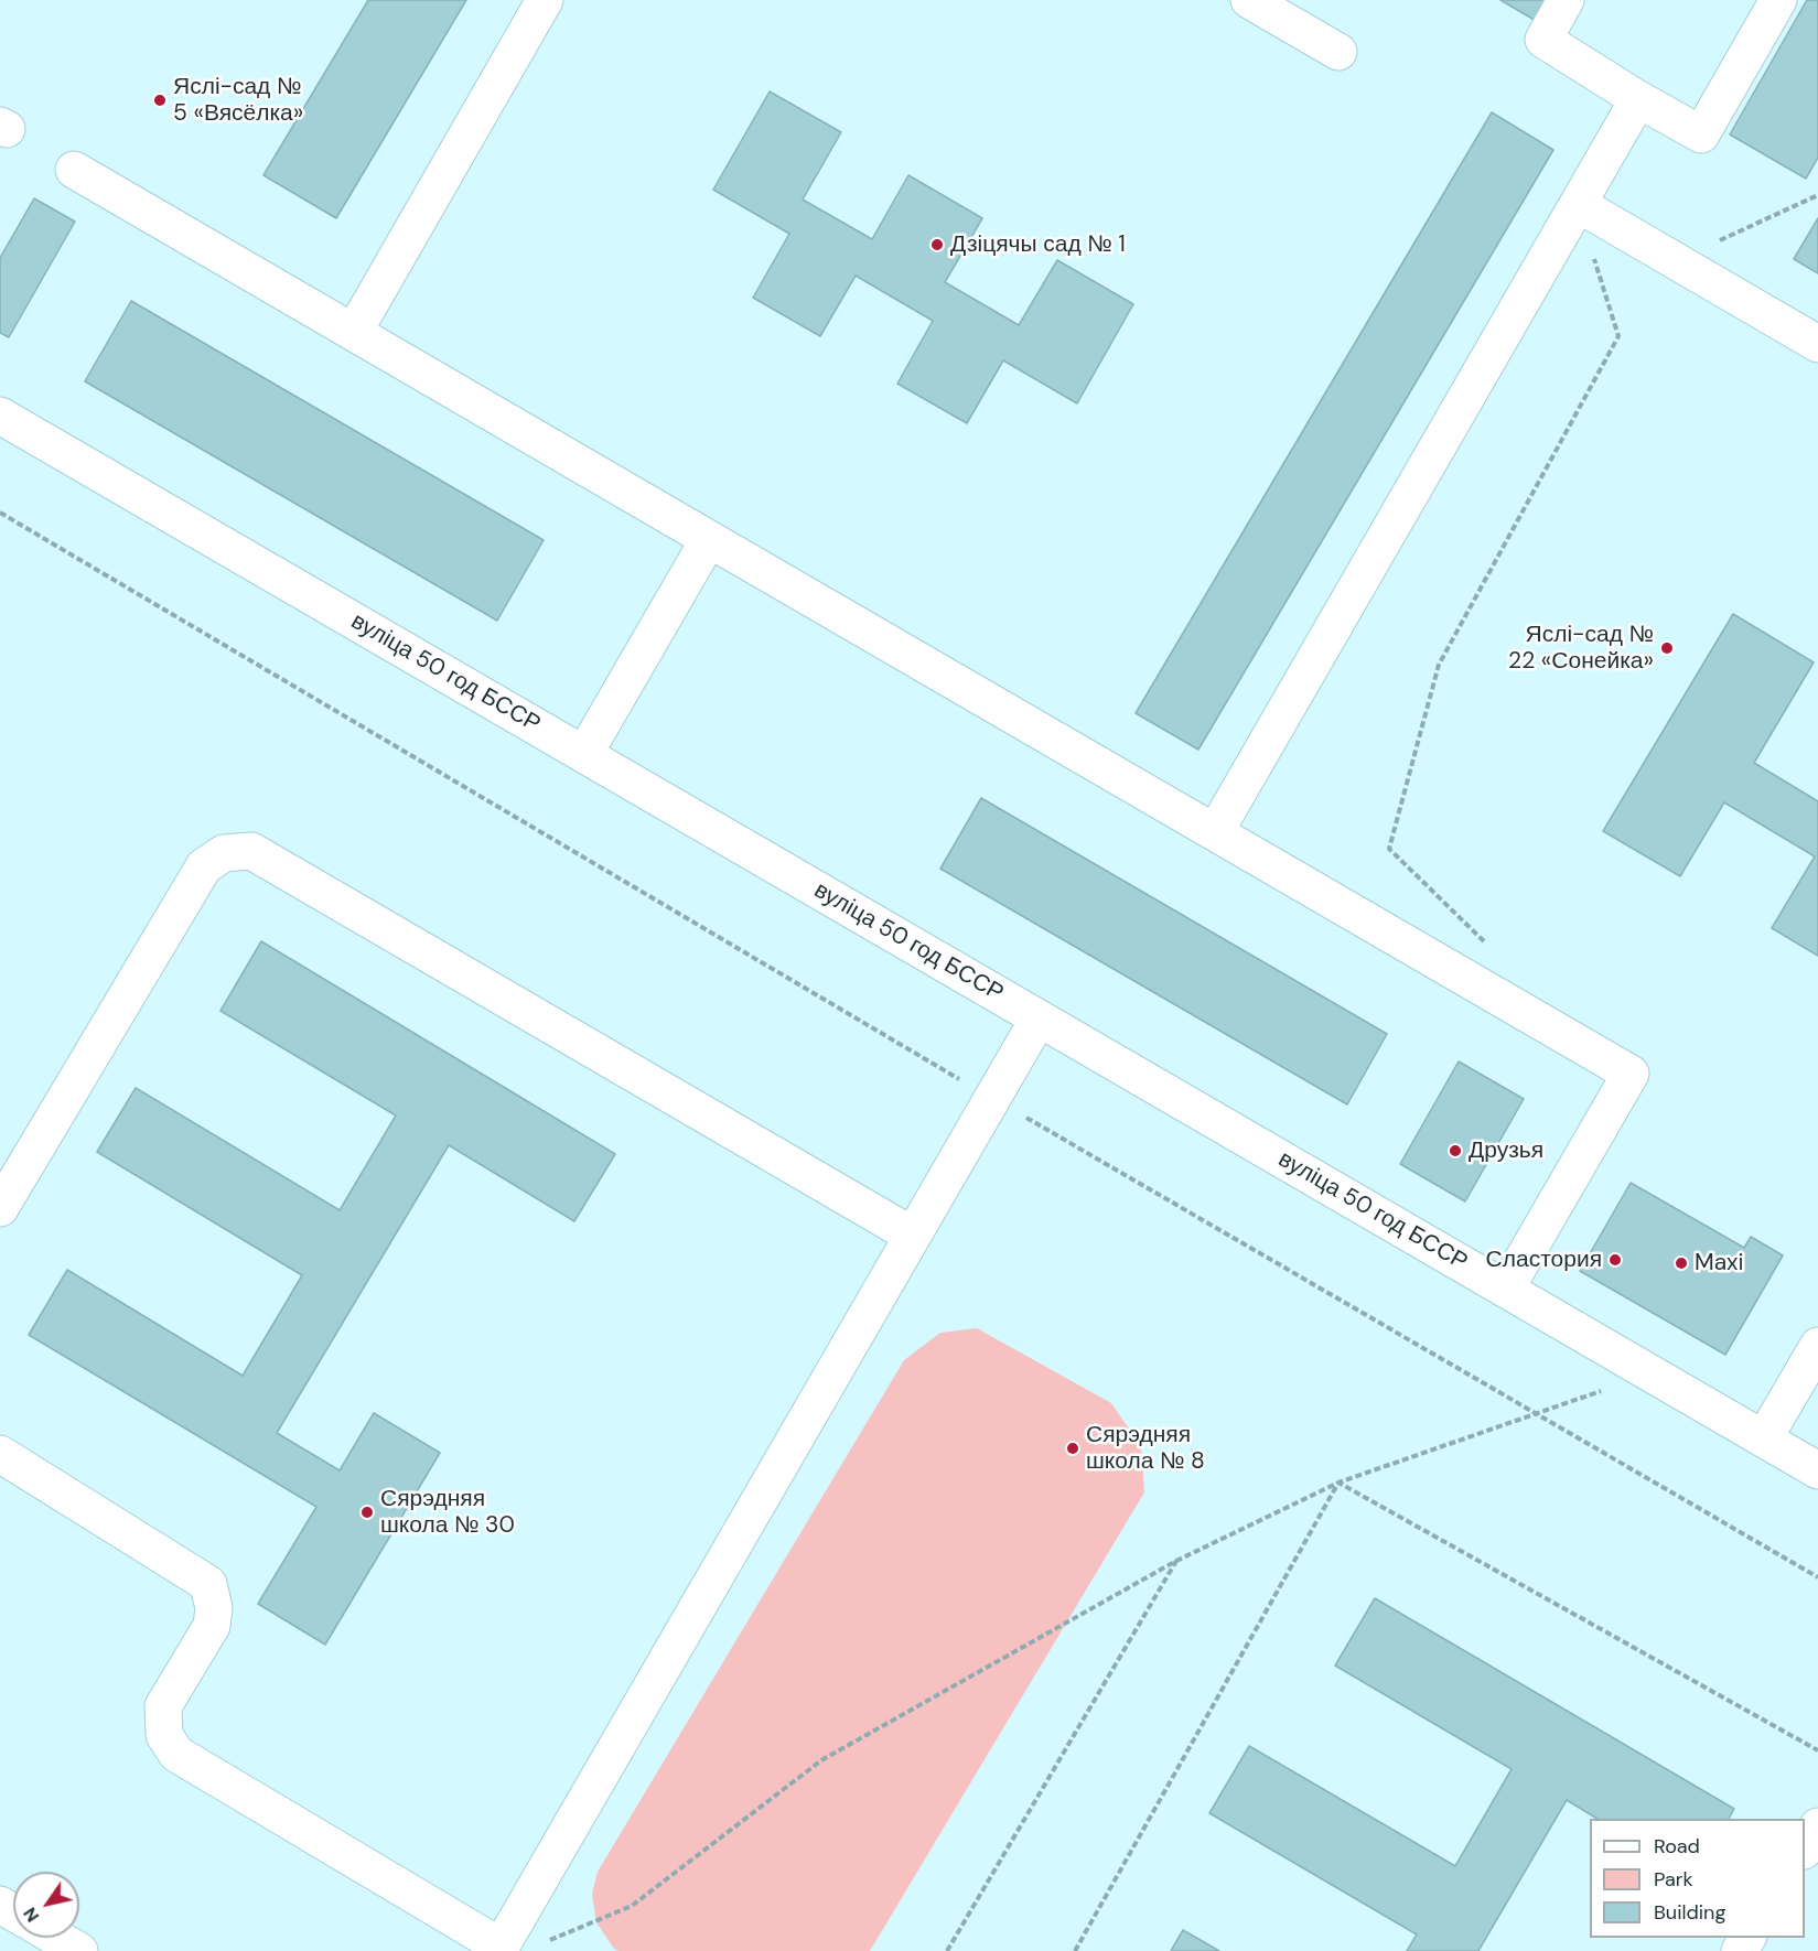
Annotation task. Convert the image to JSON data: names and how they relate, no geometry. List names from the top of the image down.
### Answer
{
  "streets": {
    "street": ["вуліца 50 год БССР"]
  },
  "places": [
    "Яслі-сад № 5 «Вясёлка»",
    "Дзіцячы сад № 1",
    "Яслі-сад № 22 «Сонейка»",
    "Друзья",
    "Сластория",
    "Maxi",
    "Сярэдняя школа № 8",
    "Сярэдняя школа № 30"
  ],
  "legend": ["Road", "Park", "Building"],
  "north": "bottom left"
}
